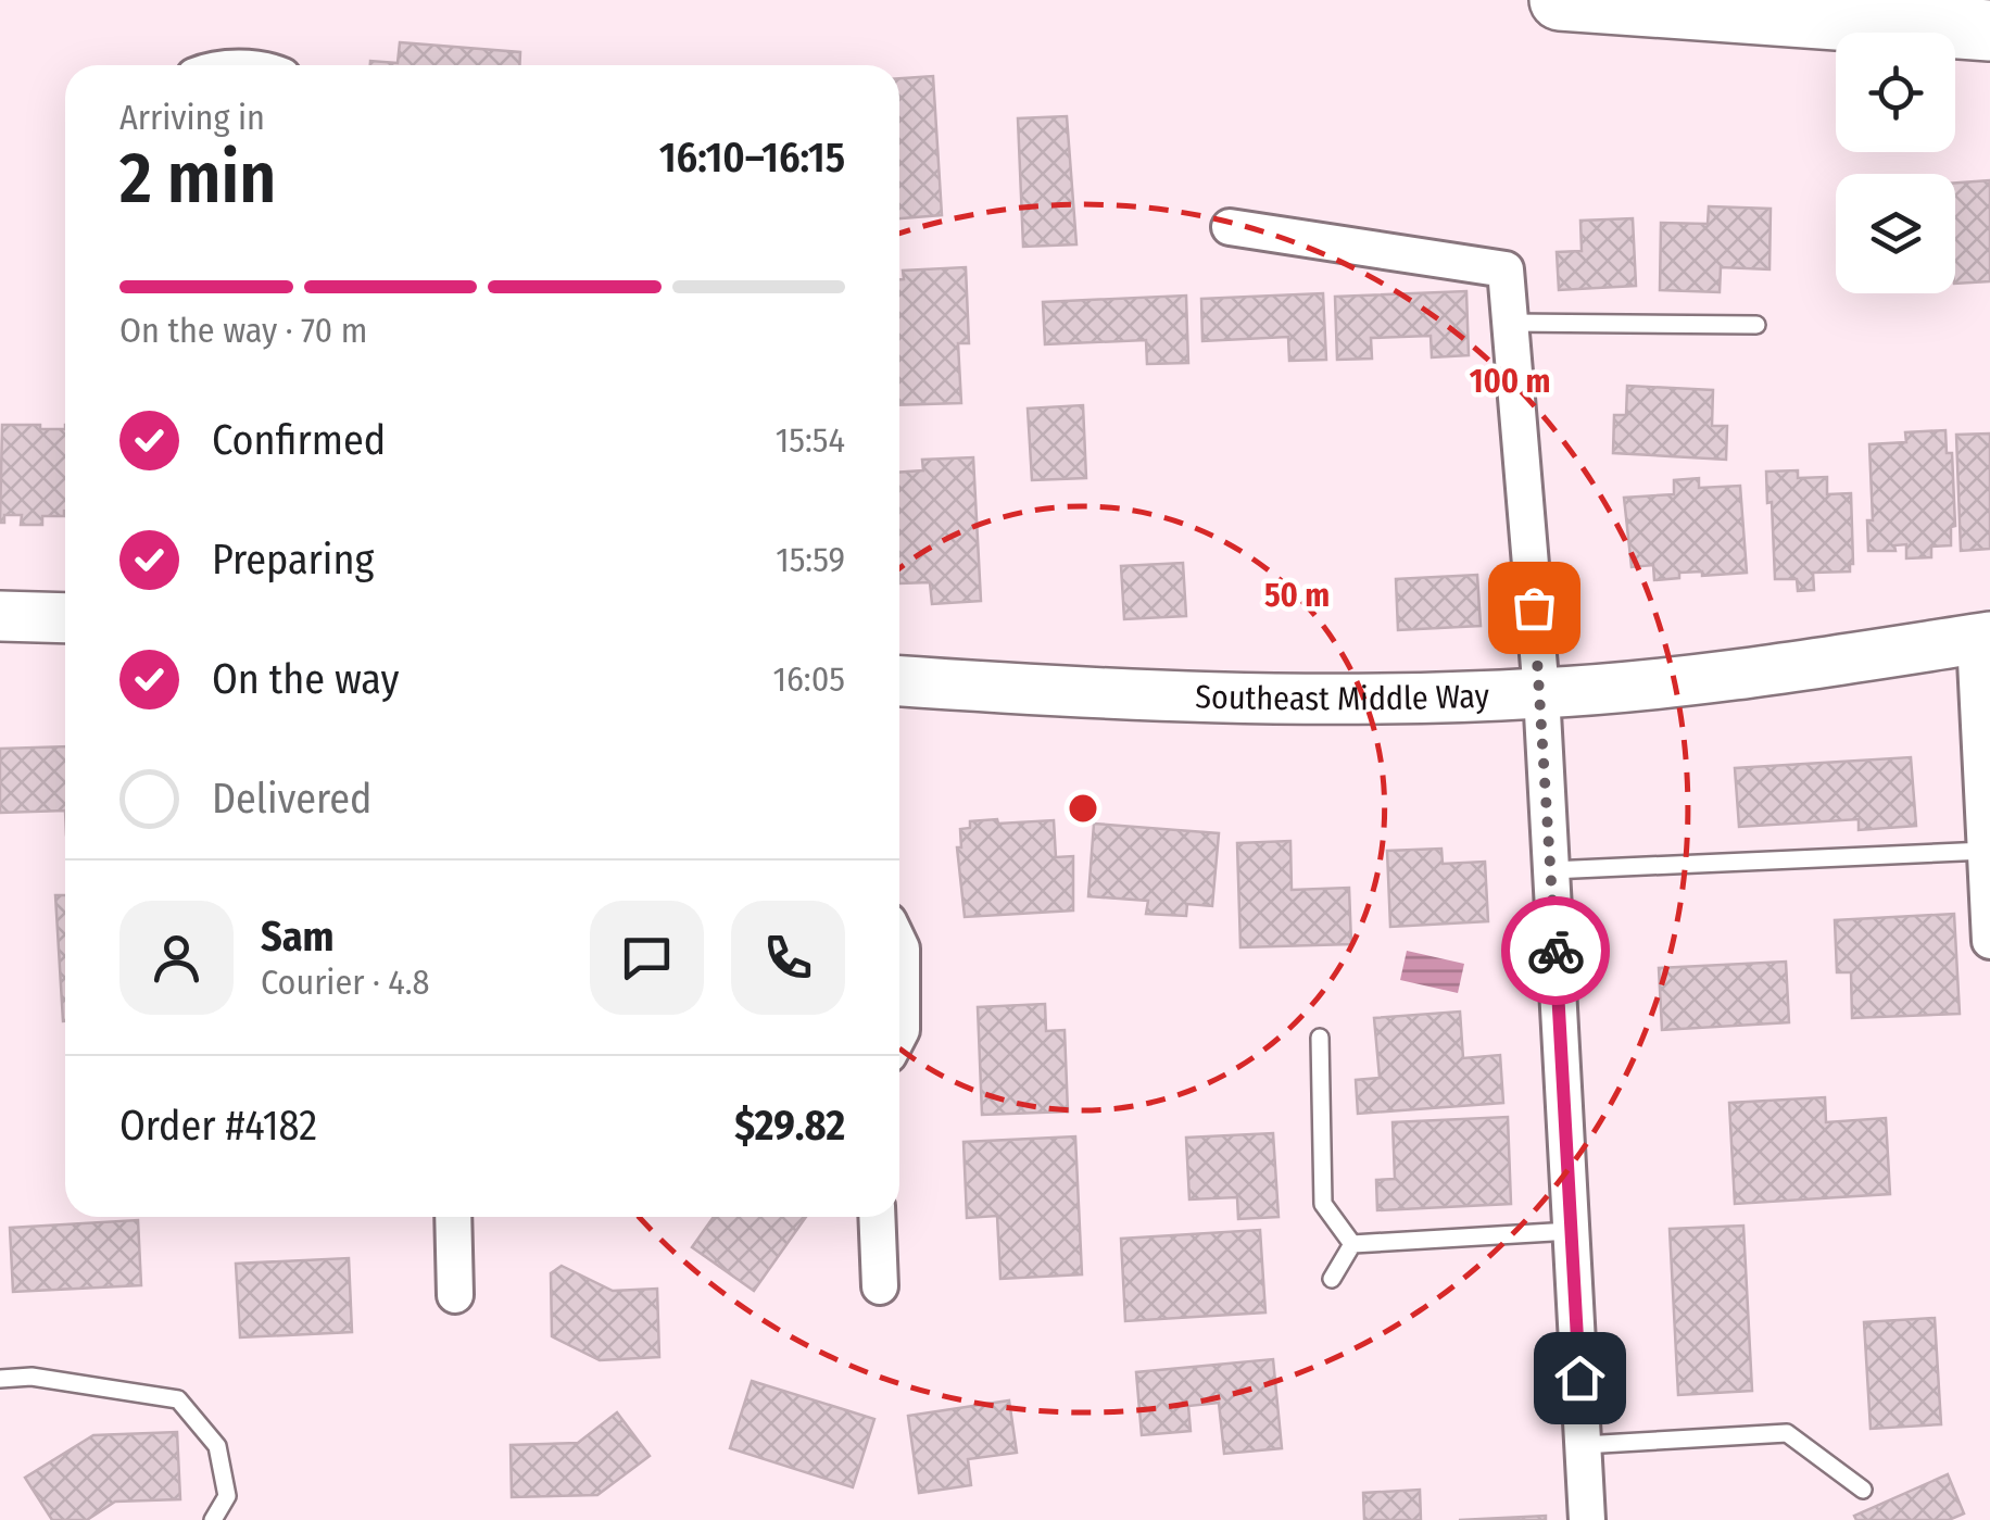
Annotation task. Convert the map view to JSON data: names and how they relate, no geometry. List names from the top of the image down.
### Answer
{
  "streets": {
    "street": ["Southeast Middle Way"]
  },
  "page": {
    "heading": ["2 min", "Arriving in", "16:10–16:15"],
    "panel": [
      "Sam",
      "Courier · 4.8",
      "Order #4182",
      "$29.82"
    ],
    "bar": "On the way · 70 m",
    "list": [
      ["Confirmed", "15:54"],
      ["Preparing", "15:59"],
      ["On the way", "16:05"],
      "Delivered"
    ]
  },
  "rings": ["100 m", "50 m"]
}
